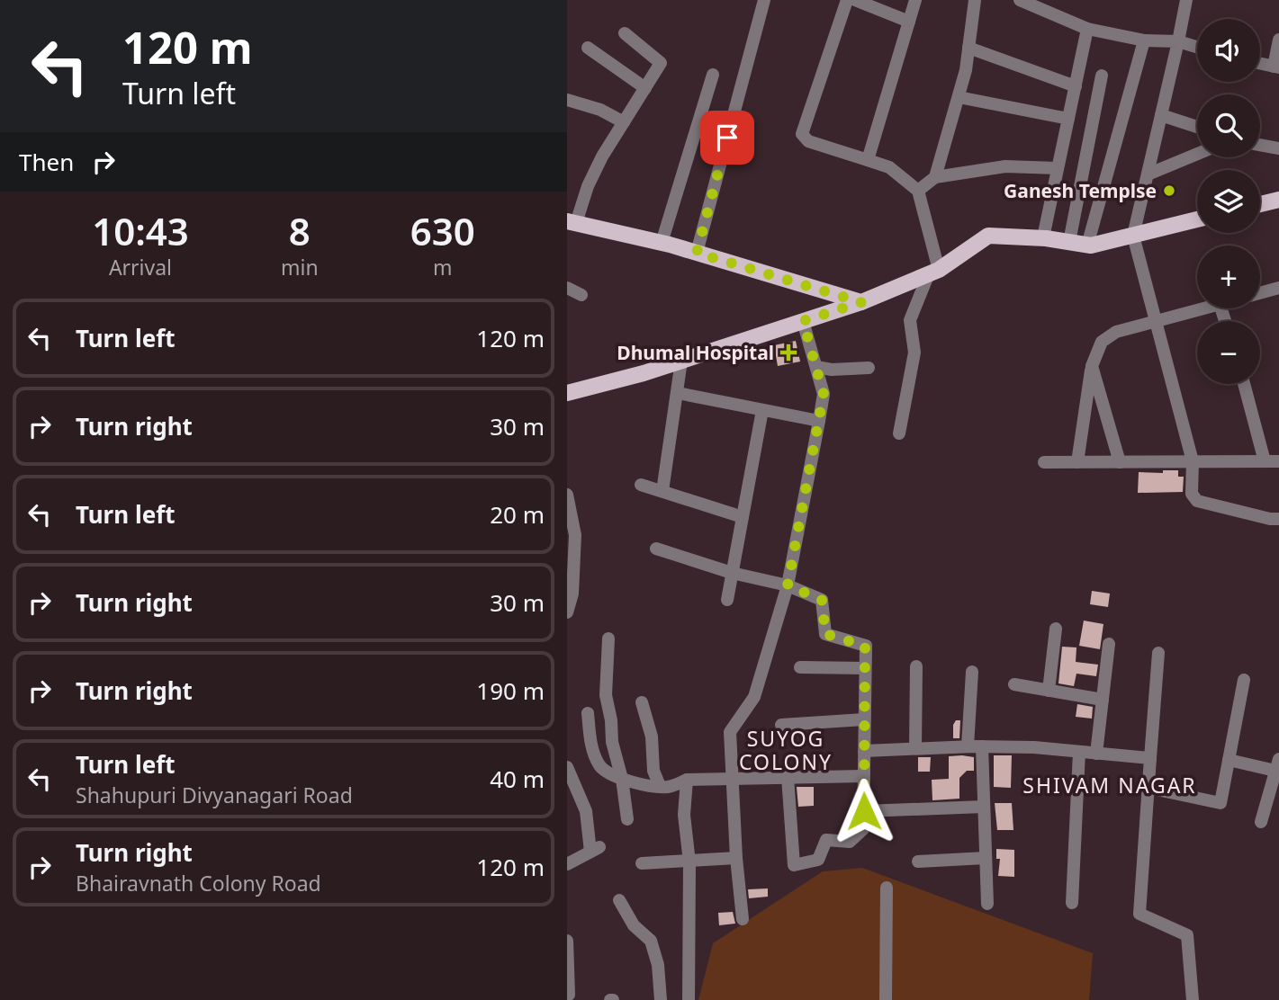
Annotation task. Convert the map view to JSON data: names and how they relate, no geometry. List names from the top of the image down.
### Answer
{
  "districts": ["SUYOG COLONY", "SHIVAM NAGAR"],
  "places": {
    "other": ["Ganesh Templse"],
    "health": ["Dhumal Hospital"]
  },
  "page": {
    "turn": ["120 m", "Turn left"],
    "map_buttons": ["+", "−"],
    "then": "Then",
    "eta": [
      "10:43",
      "Arrival",
      "8",
      "min",
      "630",
      "m"
    ],
    "list": [
      {
        "name": "Turn left",
        "value": "120 m"
      },
      {
        "name": "Turn right",
        "value": "30 m"
      },
      {
        "name": "Turn left",
        "value": "20 m"
      },
      {
        "name": "Turn right",
        "value": "30 m"
      },
      {
        "name": "Turn right",
        "value": "190 m"
      },
      {
        "name": "Turn left",
        "note": "Shahupuri Divyanagari Road",
        "value": "40 m"
      },
      {
        "name": "Turn right",
        "note": "Bhairavnath Colony Road",
        "value": "120 m"
      }
    ]
  }
}
